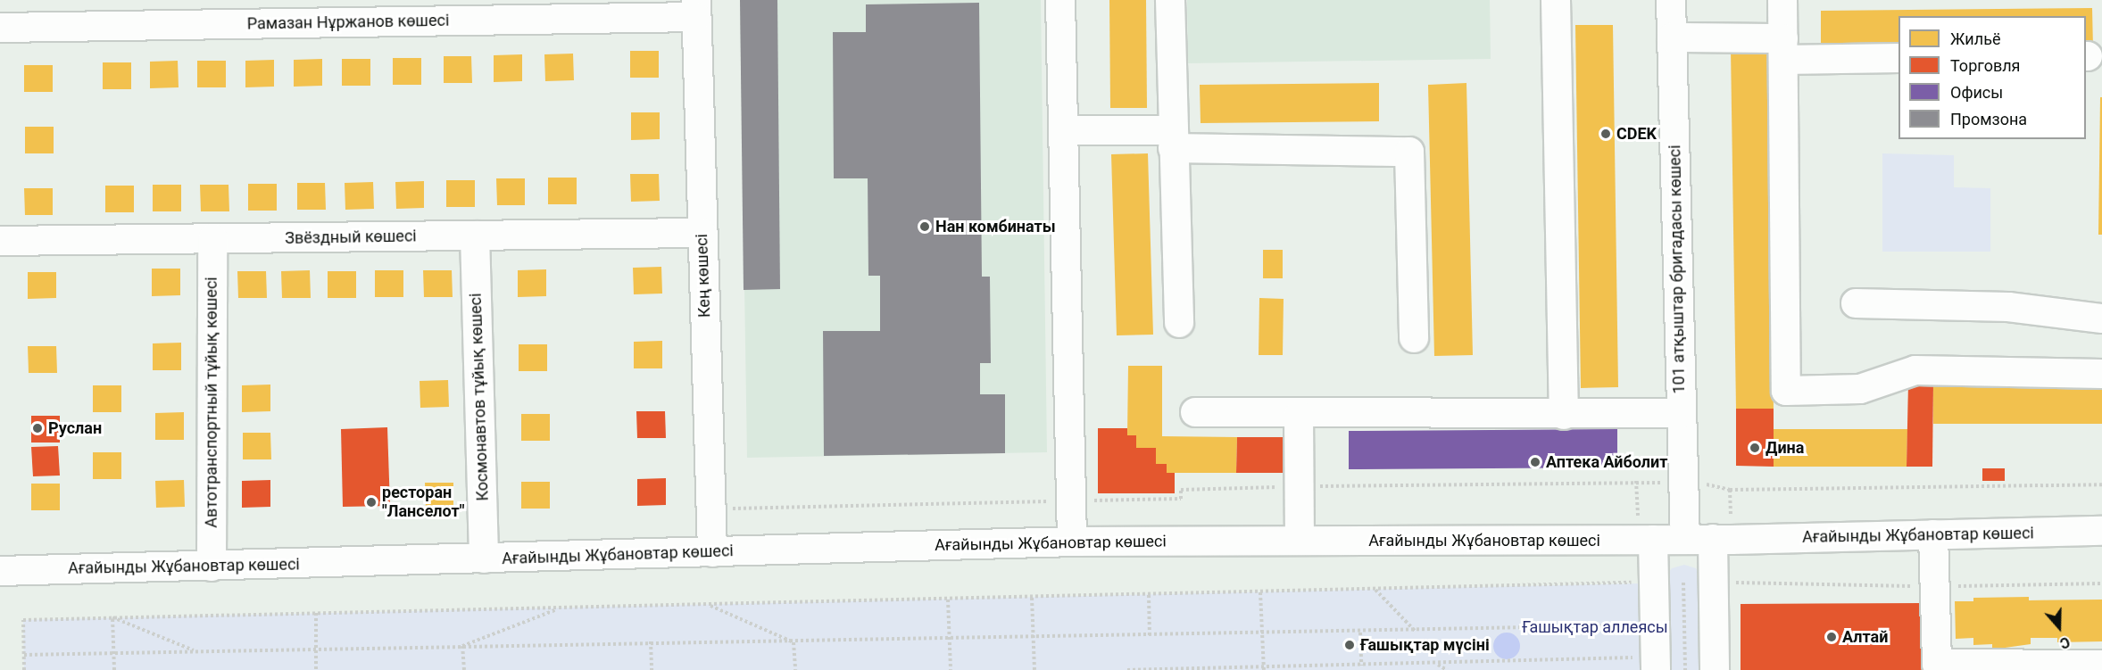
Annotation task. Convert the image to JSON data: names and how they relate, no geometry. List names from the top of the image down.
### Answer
{
  "streets": {
    "street": [
      "Рамазан Нұржанов көшесі",
      "Звёздный көшесі",
      "101 атқыштар бригадасы көшесі",
      "Кең көшесі",
      "Космонавтов тұйық көшесі",
      "Автотранспортный тұйық көшесі",
      "Ағайынды Жұбановтар көшесі"
    ]
  },
  "crossings": [
    ["Рамазан Нұржанов көшесі", "Кең көшесі"],
    ["Звёздный көшесі", "Кең көшесі"],
    ["Звёздный көшесі", "Космонавтов тұйық көшесі"],
    ["Звёздный көшесі", "Автотранспортный тұйық көшесі"],
    ["101 атқыштар бригадасы көшесі", "Ағайынды Жұбановтар көшесі"],
    ["Кең көшесі", "Ағайынды Жұбановтар көшесі"],
    ["Космонавтов тұйық көшесі", "Ағайынды Жұбановтар көшесі"],
    ["Автотранспортный тұйық көшесі", "Ағайынды Жұбановтар көшесі"]
  ],
  "parks": ["Ғашықтар аллеясы"],
  "places": [
    "CDEK",
    "Нан комбинаты",
    "Руслан",
    "Дина",
    "Аптека Айболит",
    "ресторан \"Ланселот\"",
    "Алтай",
    "Ғашықтар мүсіні"
  ],
  "legend": [
    "Жильё",
    "Торговля",
    "Офисы",
    "Промзона"
  ],
  "north": "bottom"
}
